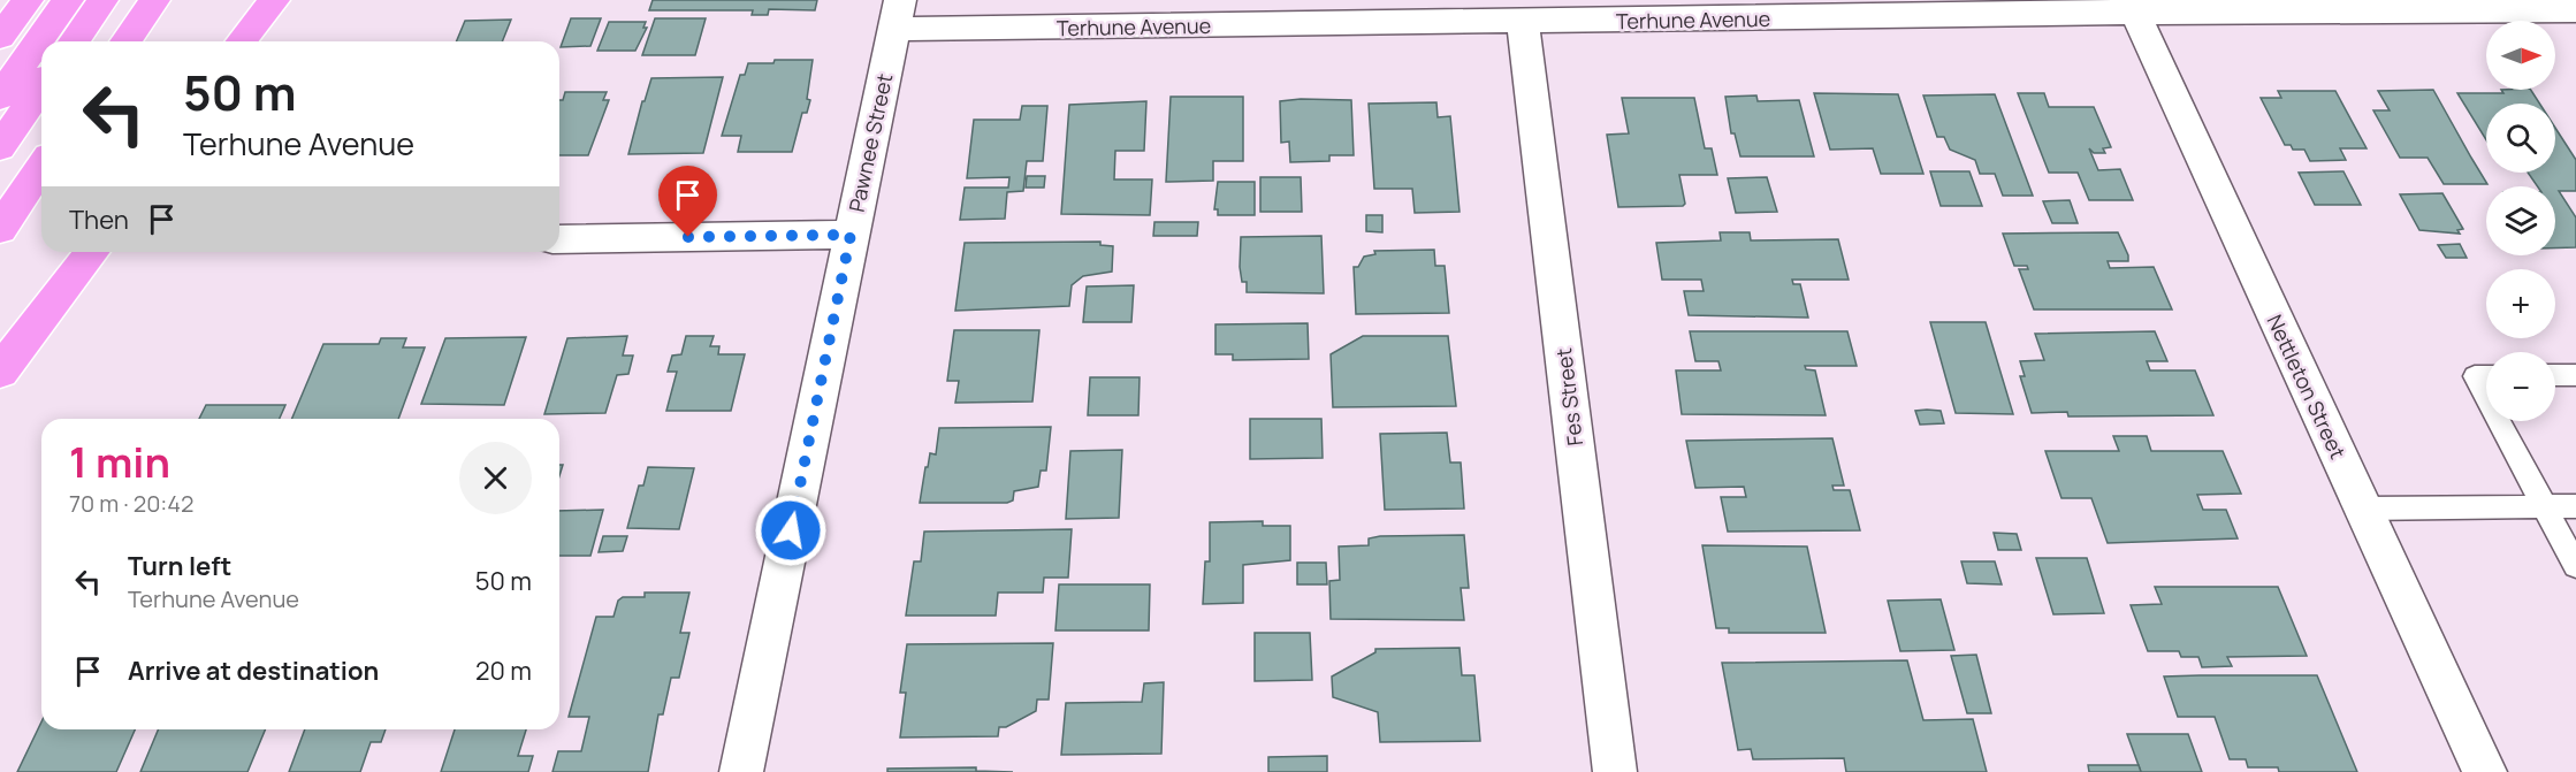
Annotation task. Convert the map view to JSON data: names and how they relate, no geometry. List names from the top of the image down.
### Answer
{
  "streets": {
    "street": [
      "Terhune Avenue",
      "Pawnee Street",
      "Nettleton Street",
      "Fes Street"
    ]
  },
  "crossings": [
    ["Terhune Avenue", "Pawnee Street"],
    ["Terhune Avenue", "Nettleton Street"],
    ["Terhune Avenue", "Fes Street"]
  ],
  "north": "right",
  "page": {
    "map_buttons": ["+", "−"],
    "turn": ["50 m", "Terhune Avenue"],
    "then": "Then",
    "heading": ["1 min", "70 m · 20:42"],
    "list": [
      {
        "name": "Turn left",
        "note": "Terhune Avenue",
        "value": "50 m"
      },
      {
        "name": "Arrive at destination",
        "value": "20 m"
      }
    ]
  }
}
